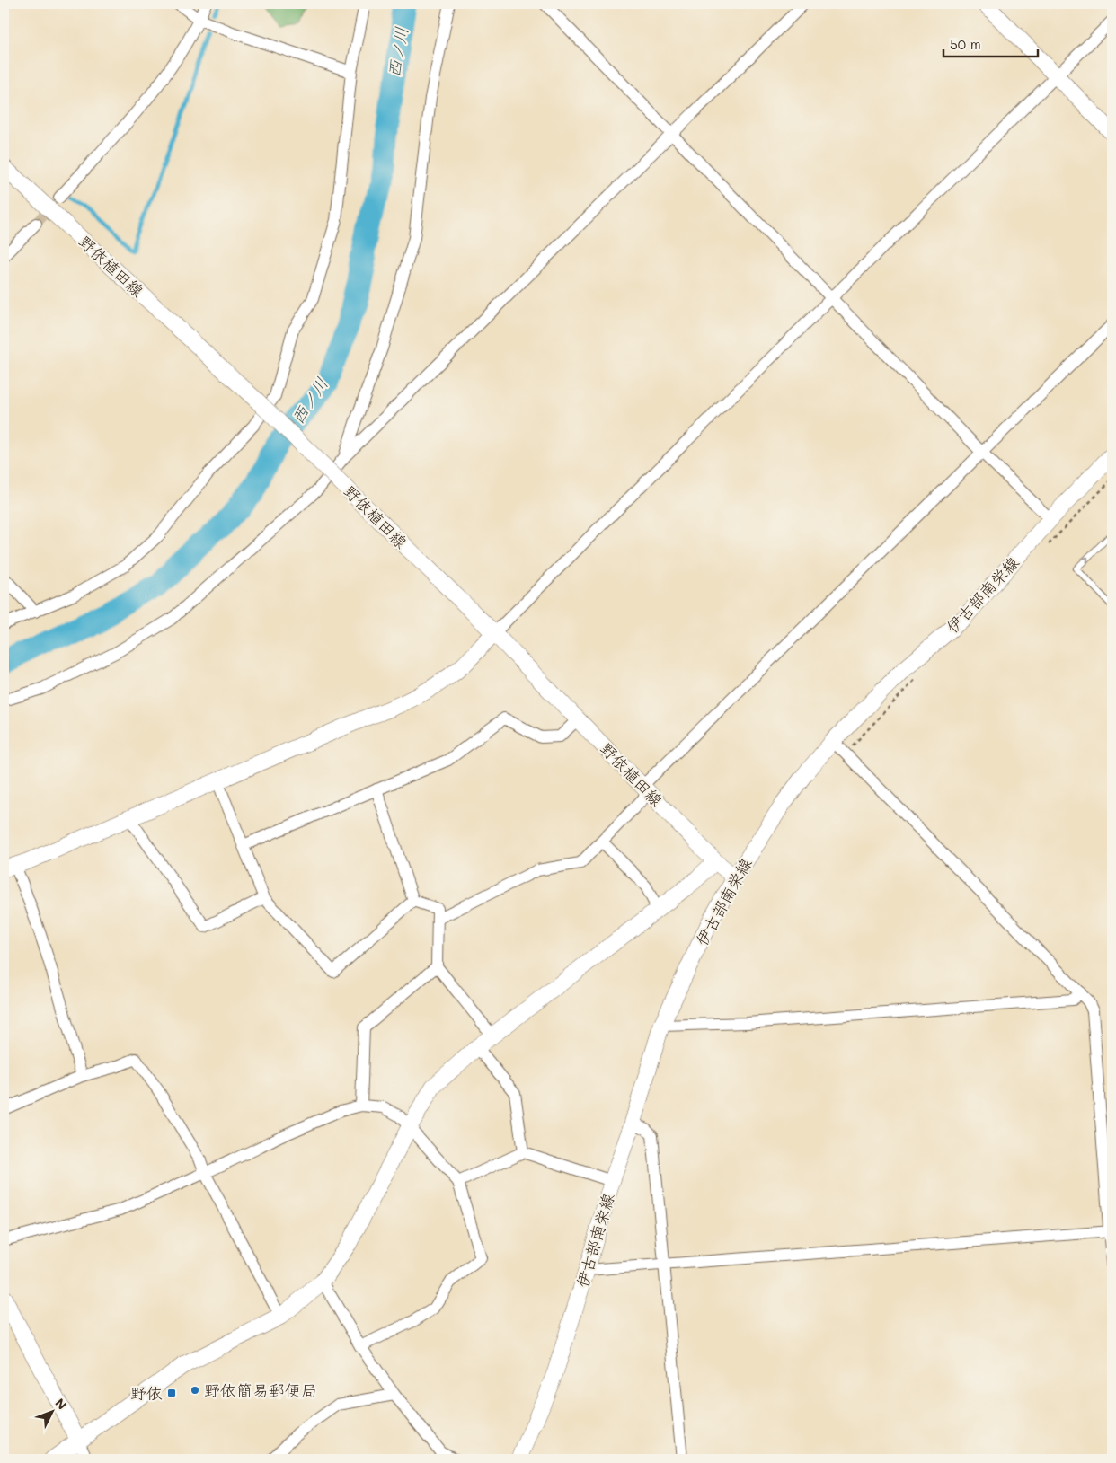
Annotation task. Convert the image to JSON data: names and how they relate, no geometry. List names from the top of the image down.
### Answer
{
  "streets": {
    "main road": ["野依植田線", "伊古部南栄線"]
  },
  "crossings": [
    ["野依植田線", "伊古部南栄線"]
  ],
  "water": ["西ノ川"],
  "places": {
    "other": ["野依簡易郵便局"],
    "transit": ["野依"]
  },
  "scale_bar": "50 m",
  "north": "top right"
}
